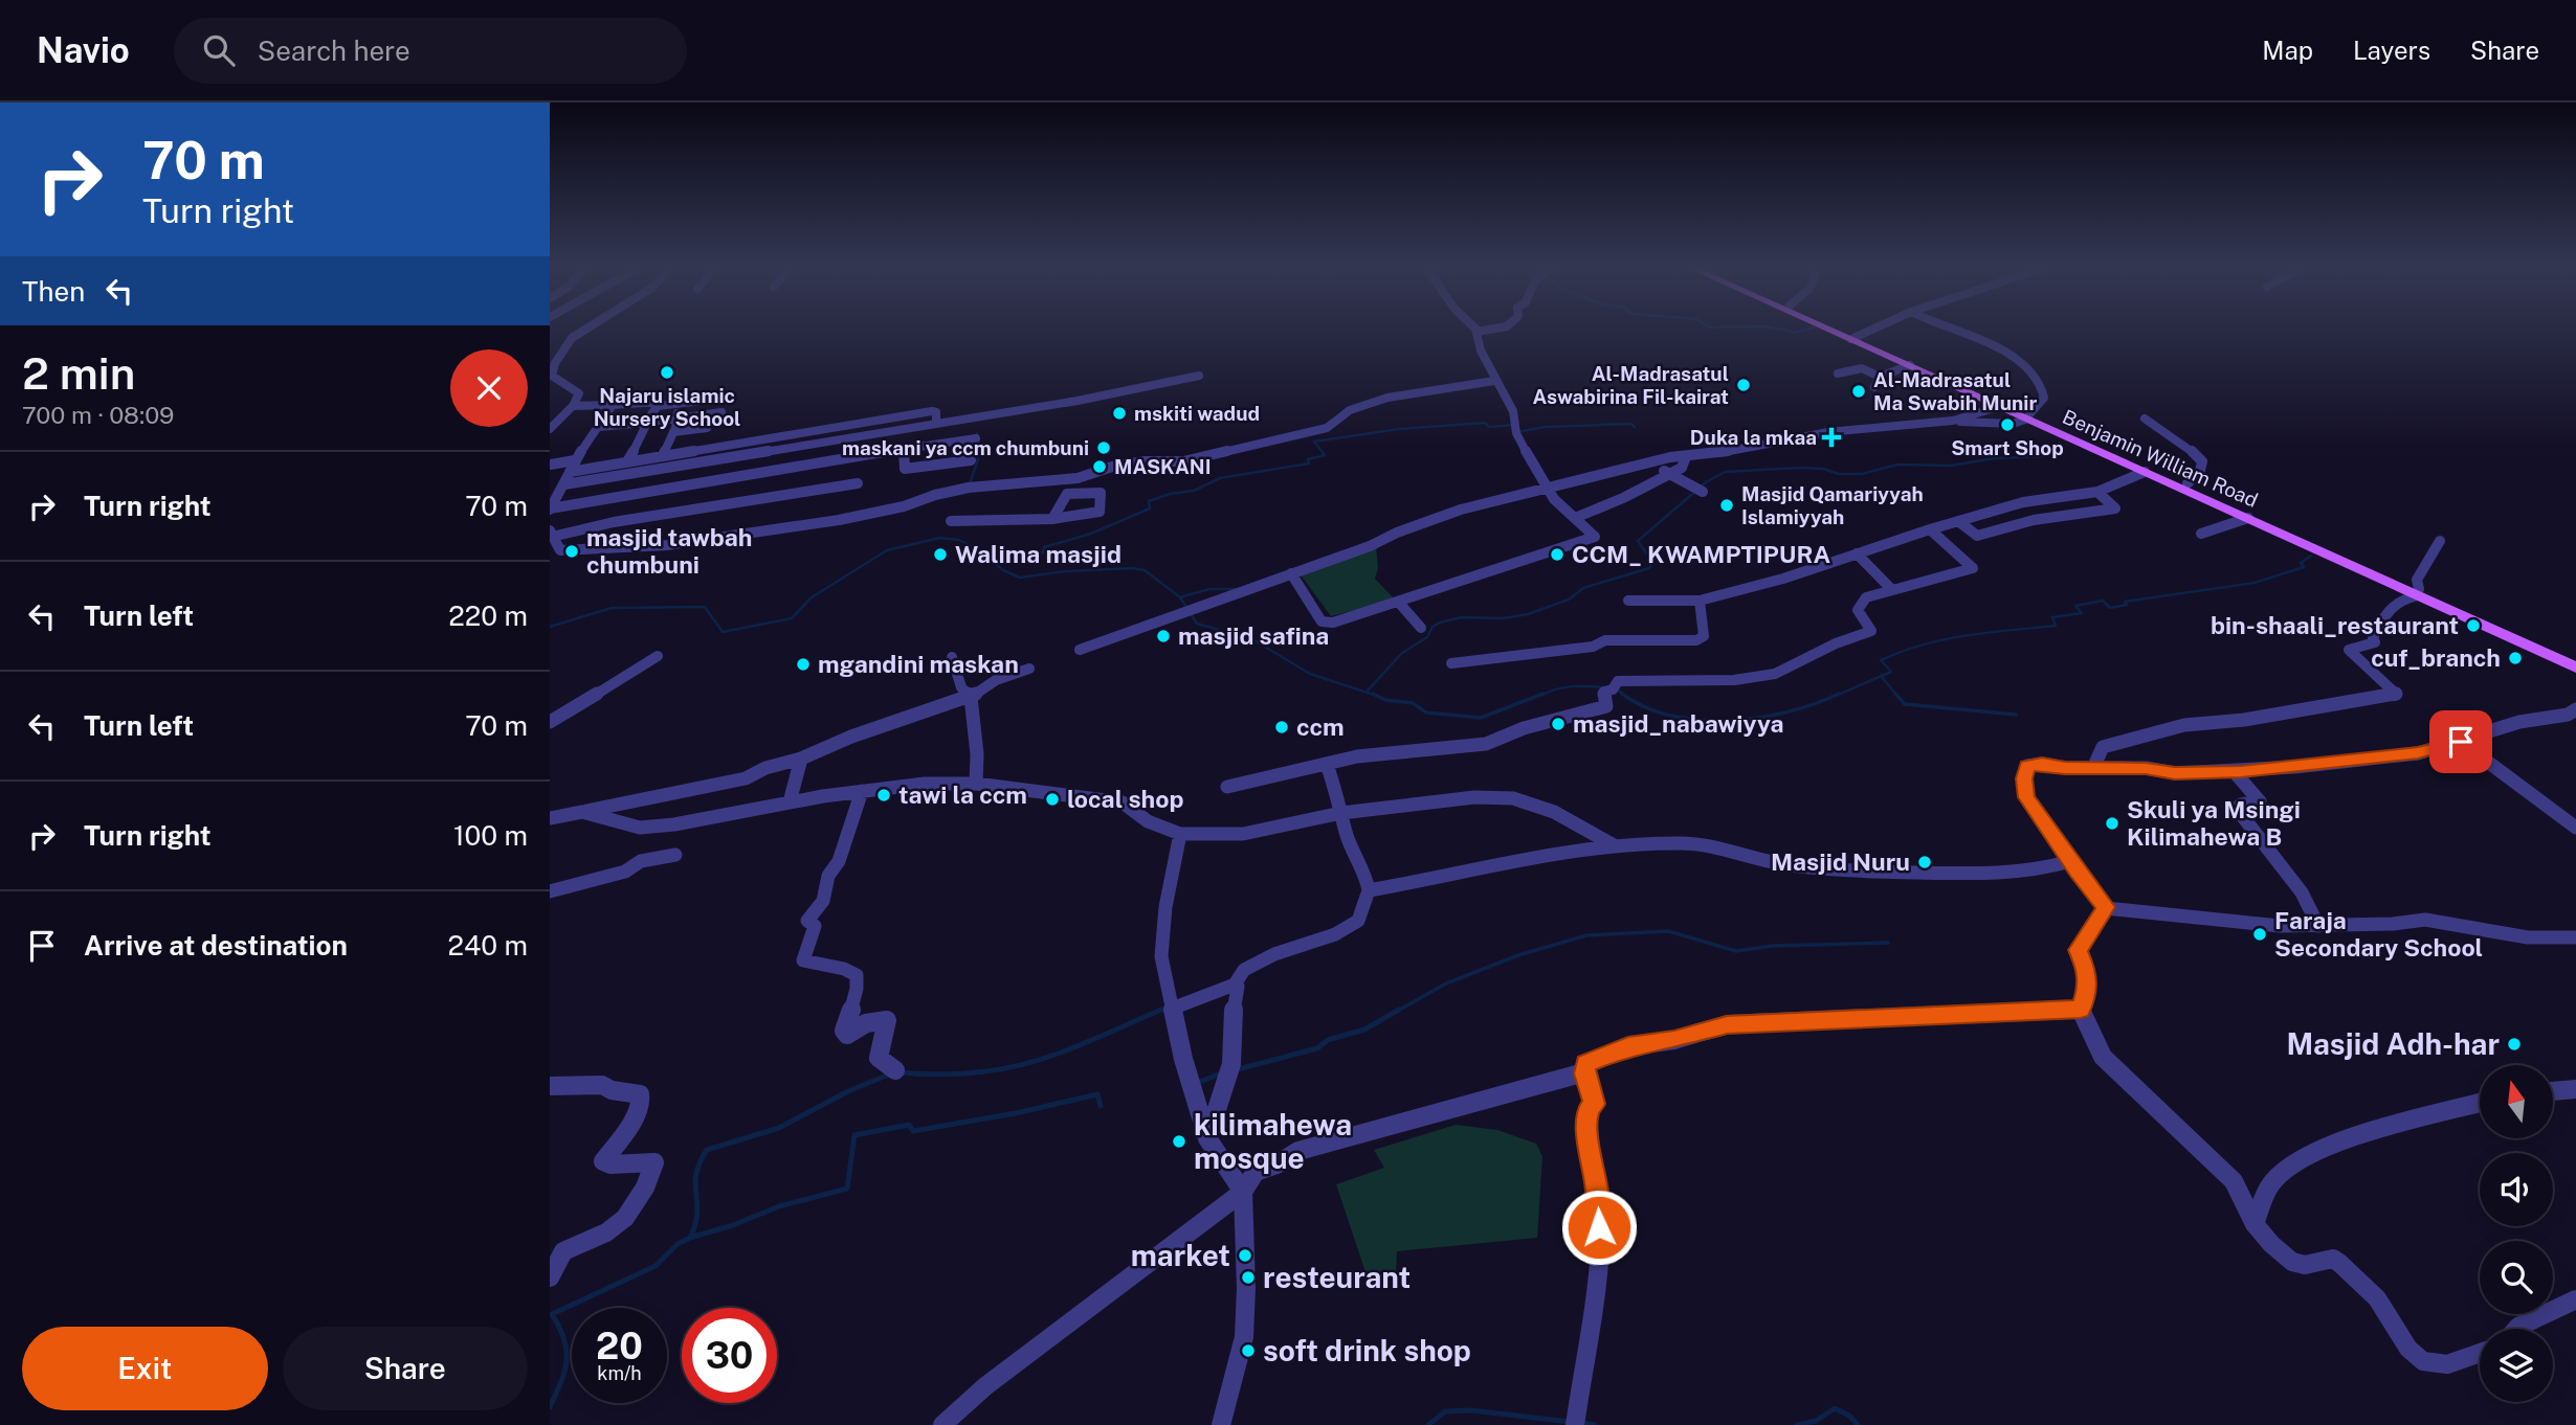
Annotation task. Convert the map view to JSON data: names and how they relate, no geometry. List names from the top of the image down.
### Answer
{
  "streets": {
    "main road": ["Benjamin William Road"]
  },
  "places": {
    "other": [
      "Najaru islamic Nursery School",
      "Al-Madrasatul Aswabirina Fil-kairat",
      "Al-Madrasatul Ma Swabih Munir",
      "mskiti wadud",
      "Smart Shop",
      "maskani ya ccm chumbuni",
      "MASKANI",
      "Masjid Qamariyyah Islamiyyah",
      "masjid tawbah chumbuni",
      "Walima masjid",
      "CCM_ KWAMPTIPURA",
      "bin-shaali_restaurant",
      "masjid safina",
      "cuf_branch",
      "mgandini maskan",
      "masjid_nabawiyya",
      "ccm",
      "tawi la ccm",
      "local shop",
      "Skuli ya Msingi Kilimahewa B",
      "Masjid Nuru",
      "Faraja Secondary School",
      "Masjid Adh-har",
      "kilimahewa mosque",
      "market",
      "resteurant",
      "soft drink shop"
    ],
    "health": ["Duka la mkaa"]
  },
  "north": "top",
  "page": {
    "header": "Navio",
    "search": "Search here",
    "nav": ["Map", "Layers", "Share"],
    "turn": ["70 m", "Turn right"],
    "then": "Then",
    "heading": ["2 min", "700 m · 08:09"],
    "list": [
      {
        "name": "Turn right",
        "value": "70 m"
      },
      {
        "name": "Turn left",
        "value": "220 m"
      },
      {
        "name": "Turn left",
        "value": "70 m"
      },
      {
        "name": "Turn right",
        "value": "100 m"
      },
      {
        "name": "Arrive at destination",
        "value": "240 m"
      }
    ],
    "speed": "20 km/h",
    "limit": "30",
    "buttons": ["Exit", "Share"]
  }
}
